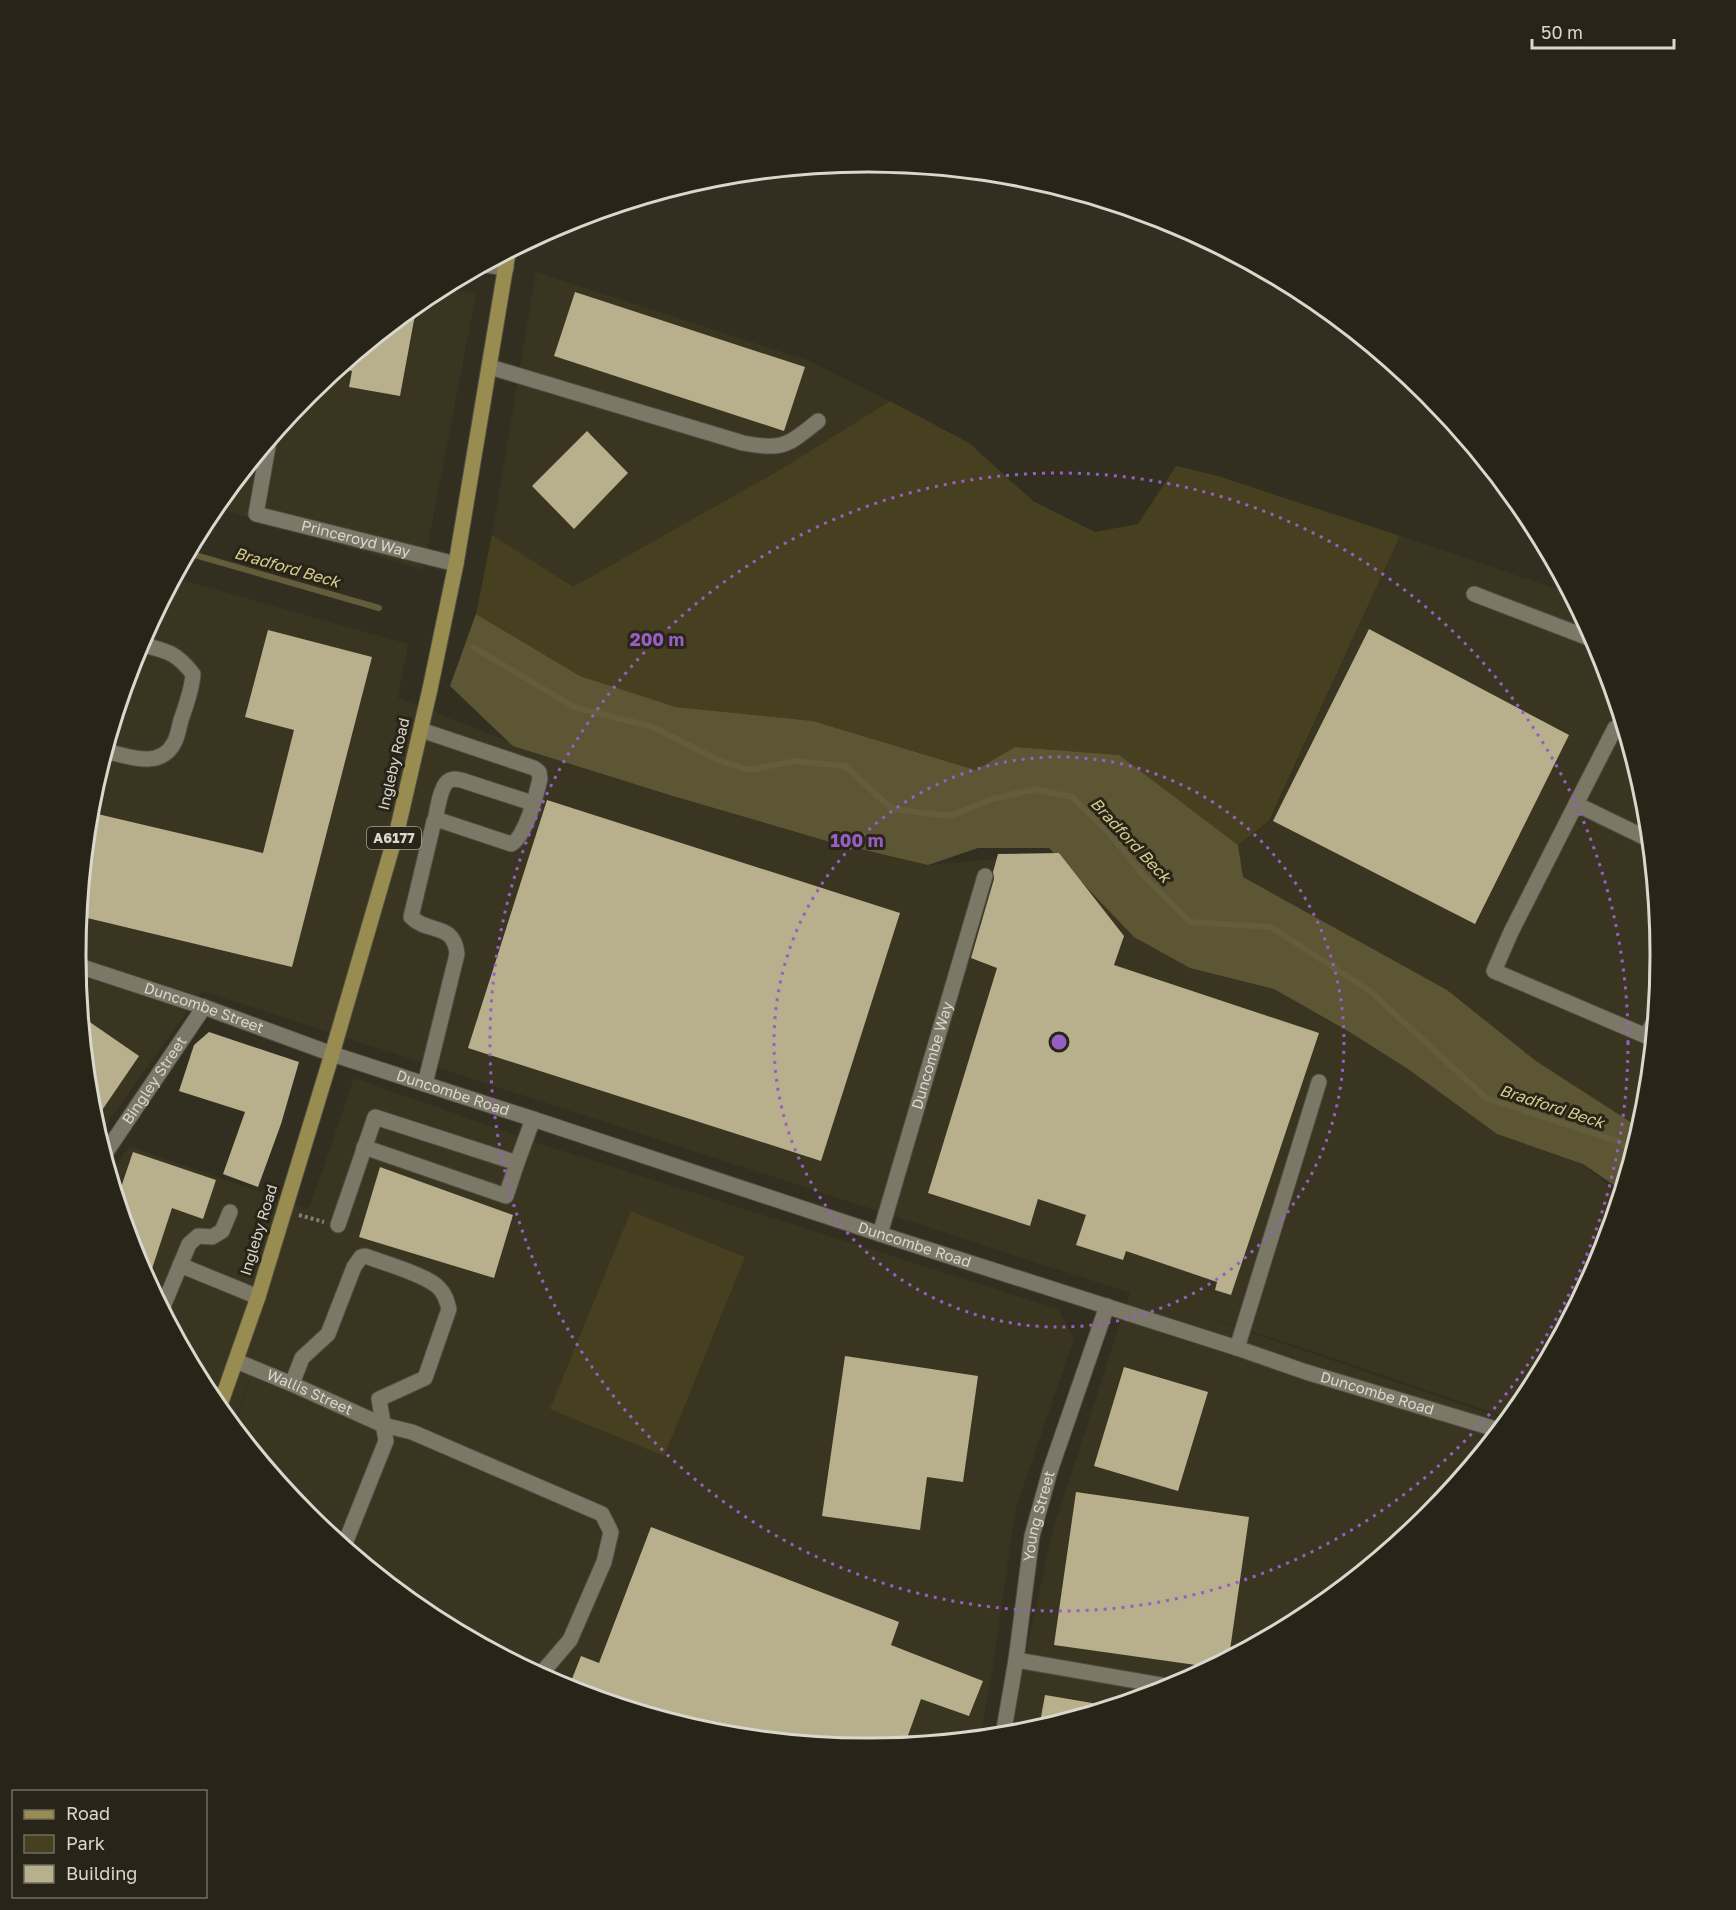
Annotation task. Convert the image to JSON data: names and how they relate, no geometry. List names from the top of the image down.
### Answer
{
  "streets": {
    "main road": ["Ingleby Road", "A6177"],
    "street": [
      "Princeroyd Way",
      "Duncombe Street",
      "Duncombe Way",
      "Bingley Street",
      "Duncombe Road",
      "Wallis Street",
      "Young Street"
    ]
  },
  "crossings": [
    ["Princeroyd Way", "Ingleby Road"],
    ["Ingleby Road", "Duncombe Street"],
    ["Ingleby Road", "Duncombe Road"],
    ["Ingleby Road", "Wallis Street"],
    ["Duncombe Street", "Bingley Street"],
    ["Duncombe Street", "Duncombe Road"],
    ["Duncombe Way", "Duncombe Road"],
    ["Duncombe Road", "Young Street"]
  ],
  "water": ["Bradford Beck"],
  "legend": ["Road", "Park", "Building"],
  "scale_bar": "50 m",
  "rings": ["200 m", "100 m"]
}
